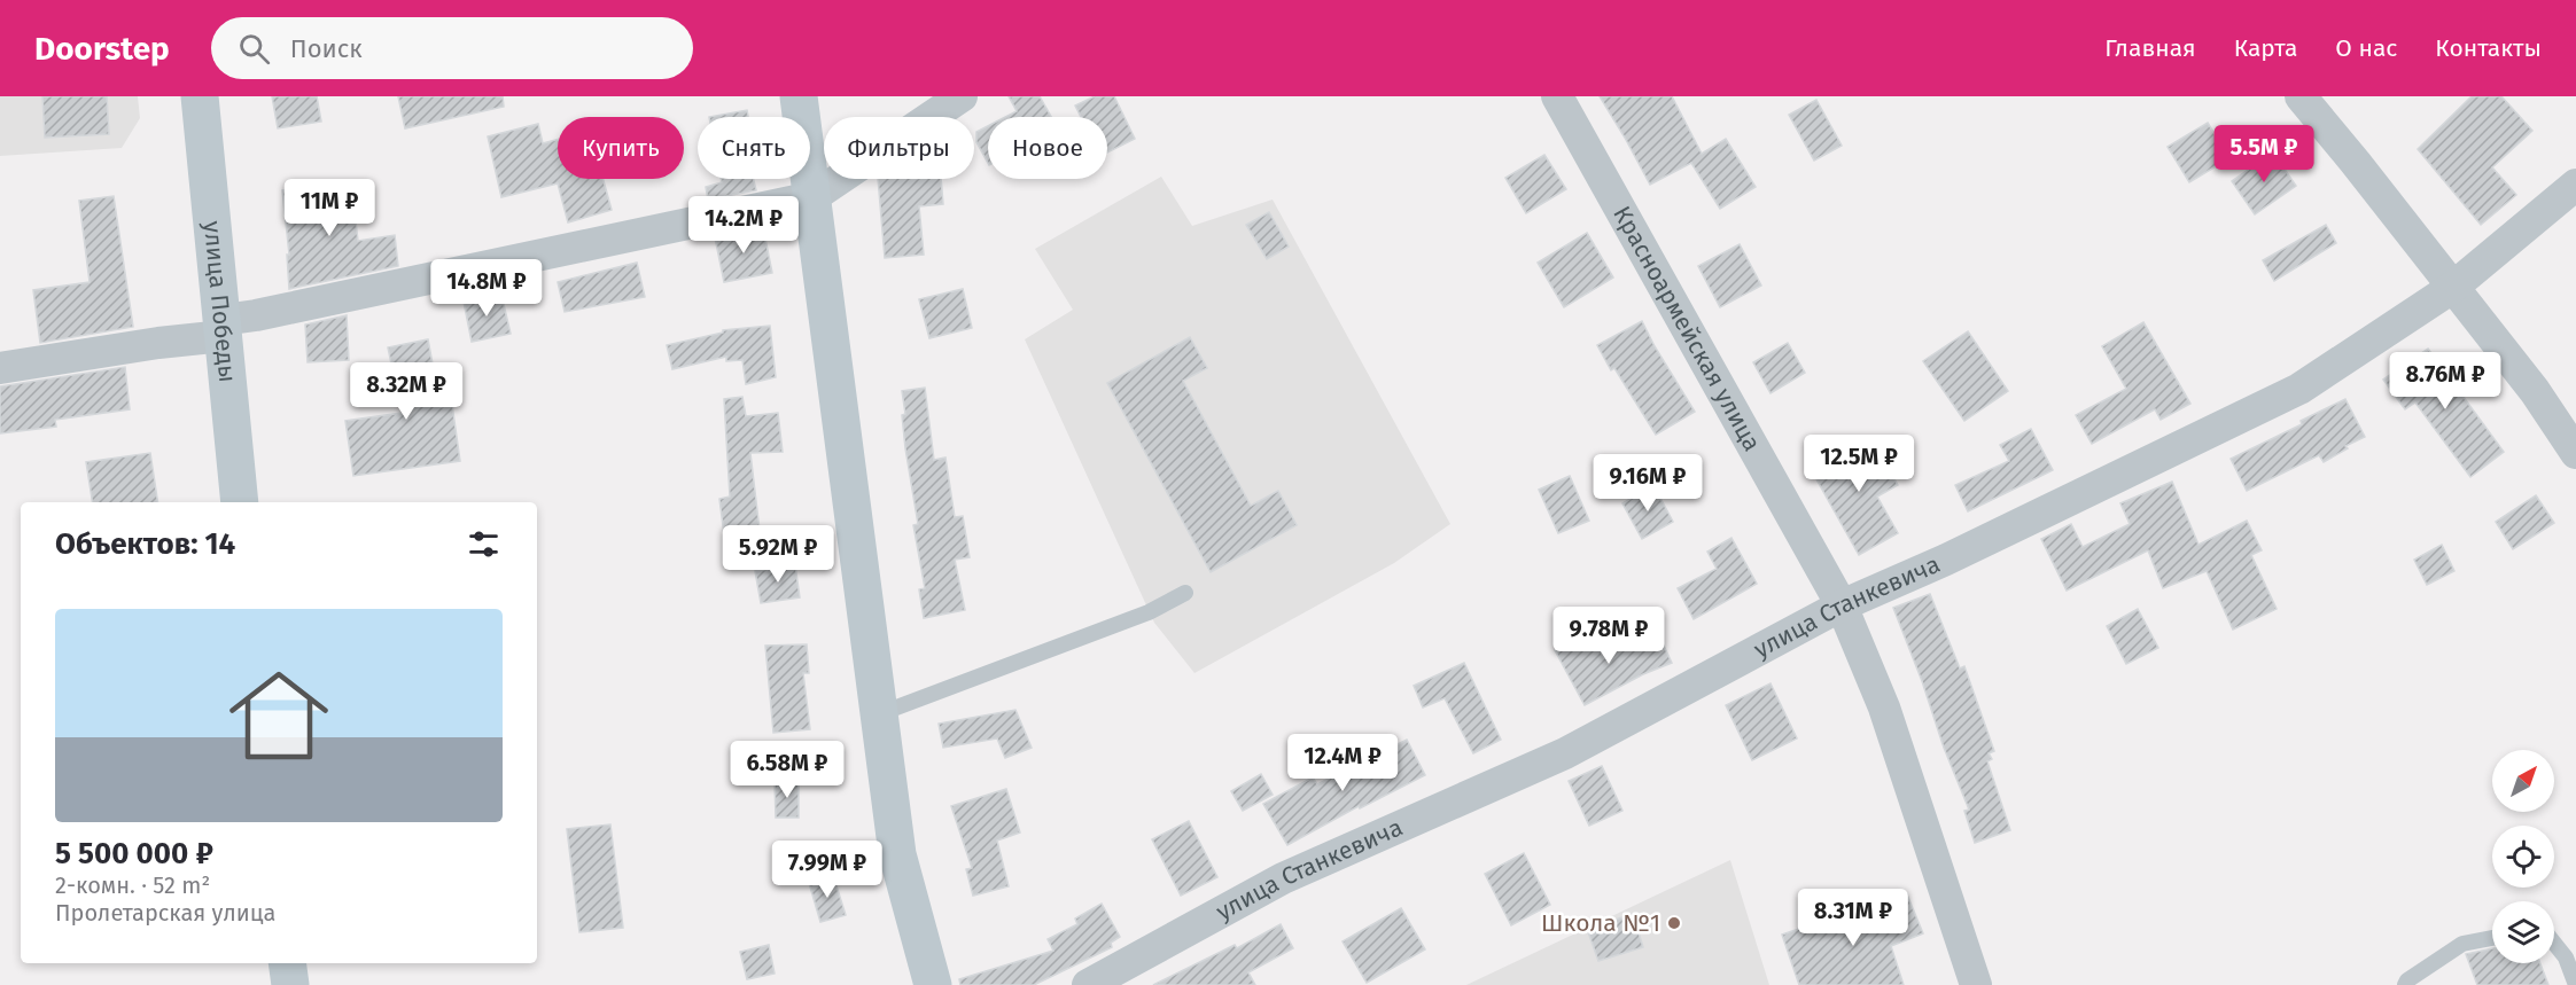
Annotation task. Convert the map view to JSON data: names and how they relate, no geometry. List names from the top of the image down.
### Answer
{
  "streets": {
    "street": ["улица Победы", "Красноармейская улица", "улица Станкевича"]
  },
  "crossings": [
    ["Красноармейская улица", "улица Станкевича"]
  ],
  "places": ["Школа №1"],
  "north": "top right",
  "page": {
    "header": "Doorstep",
    "search": "Поиск",
    "nav": [
      "Главная",
      "Карта",
      "О нас",
      "Контакты"
    ],
    "chip": [
      "Купить",
      "Снять",
      "Фильтры",
      "Новое"
    ],
    "price": [
      "5.5M ₽",
      "11M ₽",
      "14.2M ₽",
      "14.8M ₽",
      "8.76M ₽",
      "8.32M ₽",
      "12.5M ₽",
      "9.16M ₽",
      "5.92M ₽",
      "9.78M ₽",
      "12.4M ₽",
      "6.58M ₽",
      "7.99M ₽",
      "8.31M ₽"
    ],
    "heading": "Объектов: 14",
    "list": [
      {
        "name": "5 500 000 ₽",
        "note": "2-комн. · 52 m² · Пролетарская улица"
      }
    ]
  }
}
